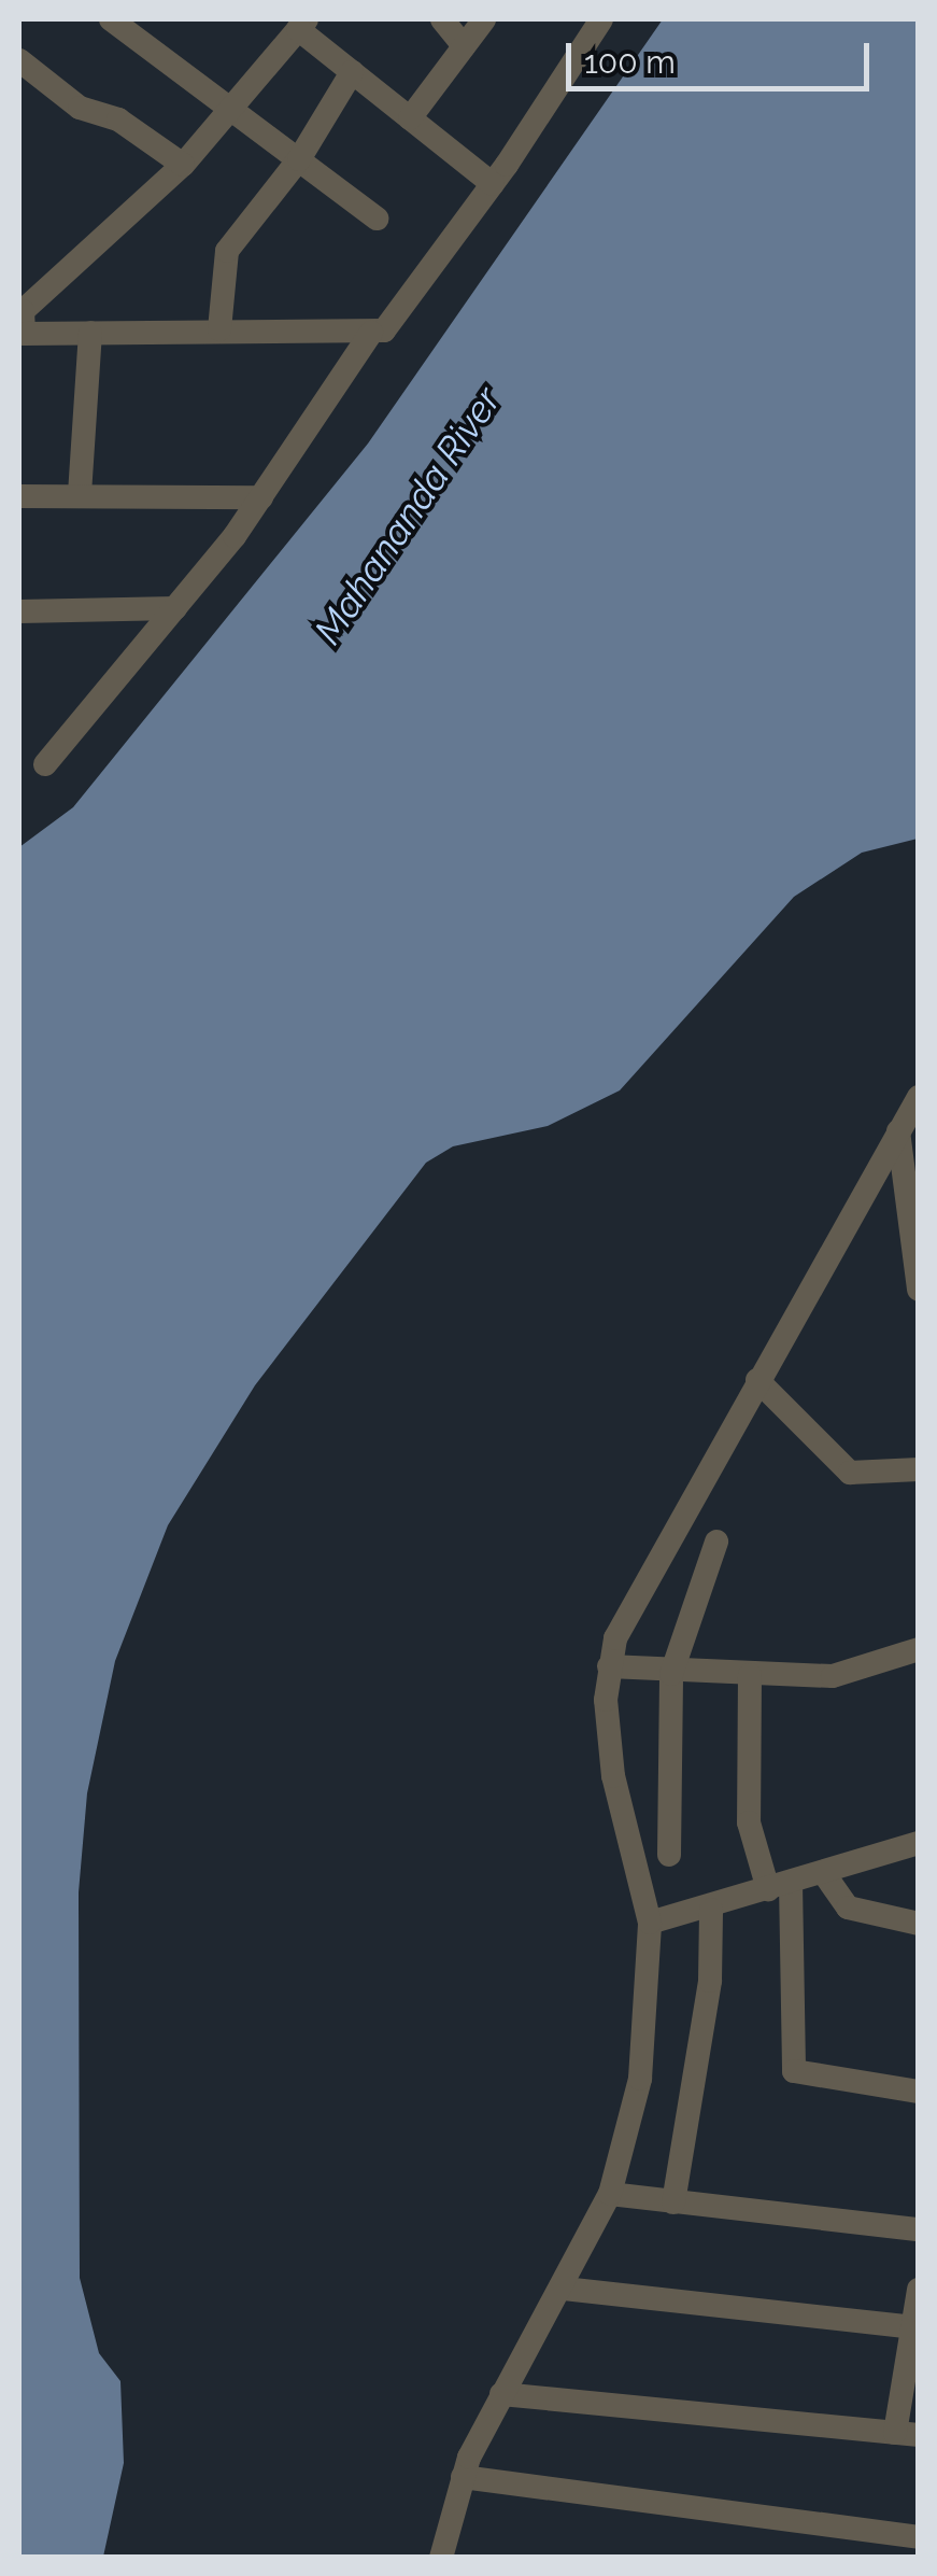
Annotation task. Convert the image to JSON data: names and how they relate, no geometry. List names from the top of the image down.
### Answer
{
  "water": ["Mahananda River"],
  "scale_bar": "100 m"
}
